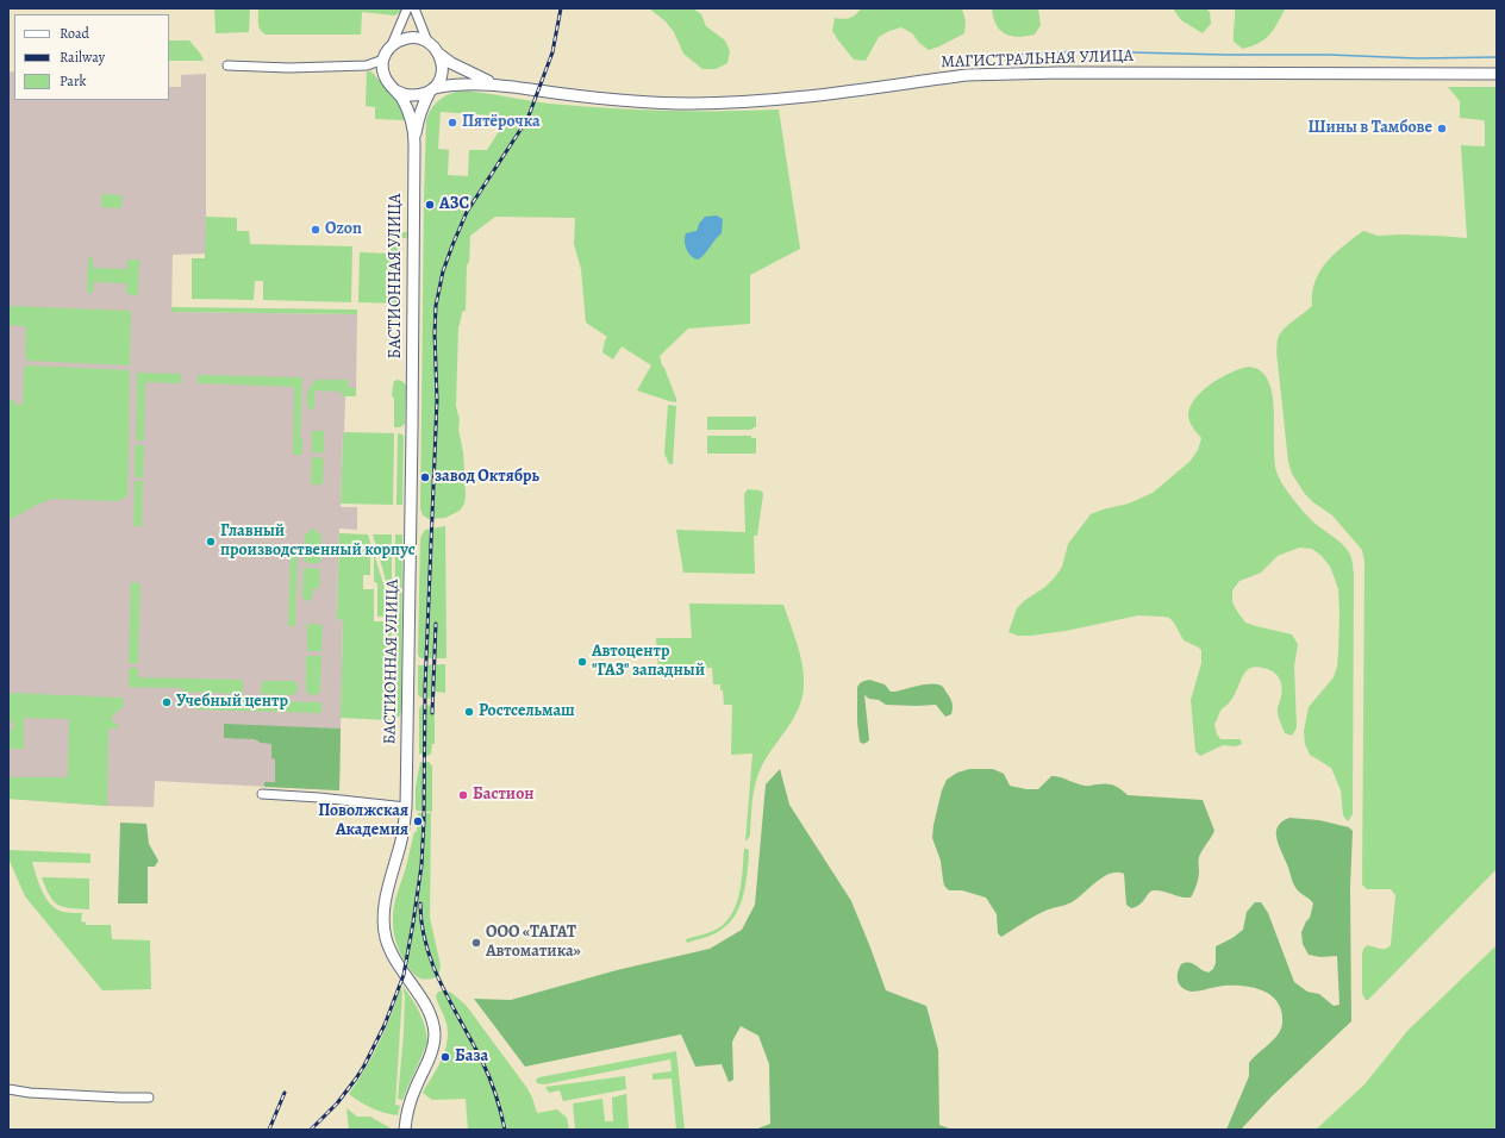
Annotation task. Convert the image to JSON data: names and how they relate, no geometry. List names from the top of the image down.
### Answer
{
  "streets": {
    "main road": ["МАГИСТРАЛЬНАЯ УЛИЦА", "БАСТИОННАЯ УЛИЦА"]
  },
  "places": [
    "Пятёрочка",
    "Шины в Тамбове",
    "АЗС",
    "Ozon",
    "завод Октябрь",
    "Главный производственный корпус",
    "Автоцентр \"ГАЗ\" западный",
    "Учебный центр",
    "Ростсельмаш",
    "Бастион",
    "Поволжская Академия",
    "ООО «ТАГАТ Автоматика»",
    "База"
  ],
  "legend": ["Road", "Railway", "Park"]
}
